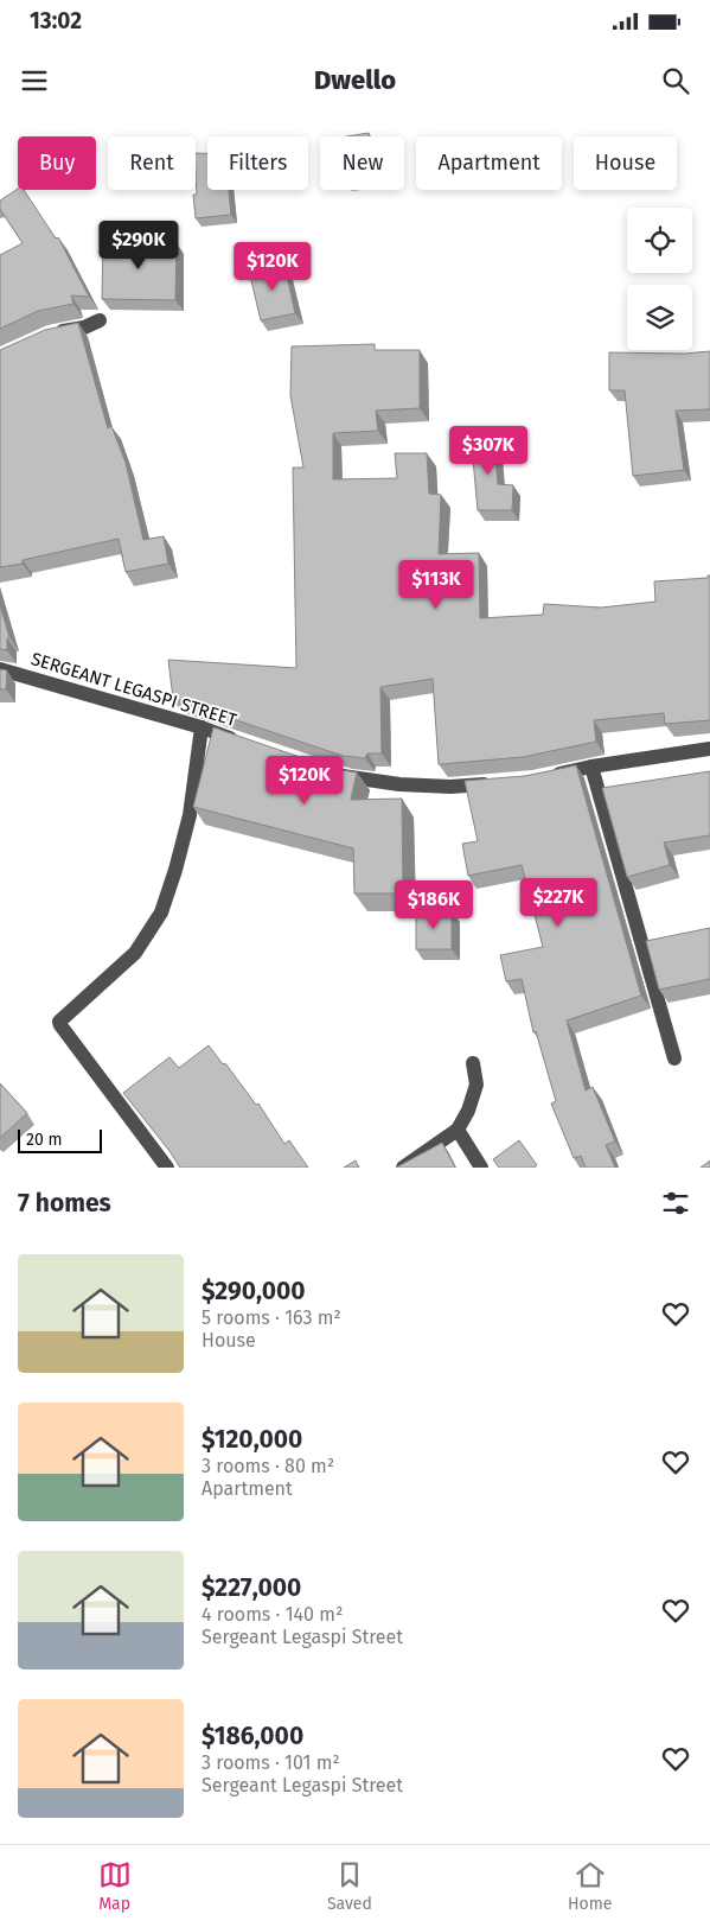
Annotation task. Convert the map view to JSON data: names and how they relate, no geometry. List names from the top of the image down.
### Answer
{
  "streets": {
    "street": ["SERGEANT LEGASPI STREET"]
  },
  "scale_bar": "20 m",
  "page": {
    "status": "13:02",
    "header": "Dwello",
    "chip": [
      "Buy",
      "Rent",
      "Filters",
      "New",
      "Apartment",
      "House"
    ],
    "price": [
      "$290K",
      "$120K",
      "$307K",
      "$113K",
      "$120K",
      "$227K",
      "$186K"
    ],
    "scale": "20 m",
    "heading": "7 homes",
    "list": [
      {
        "name": "$290,000",
        "note": "5 rooms · 163 m² · House"
      },
      {
        "name": "$120,000",
        "note": "3 rooms · 80 m² · Apartment"
      },
      {
        "name": "$227,000",
        "note": "4 rooms · 140 m² · Sergeant Legaspi Street"
      },
      {
        "name": "$186,000",
        "note": "3 rooms · 101 m² · Sergeant Legaspi Street"
      }
    ],
    "tabs": ["Map", "Saved", "Home"]
  }
}
